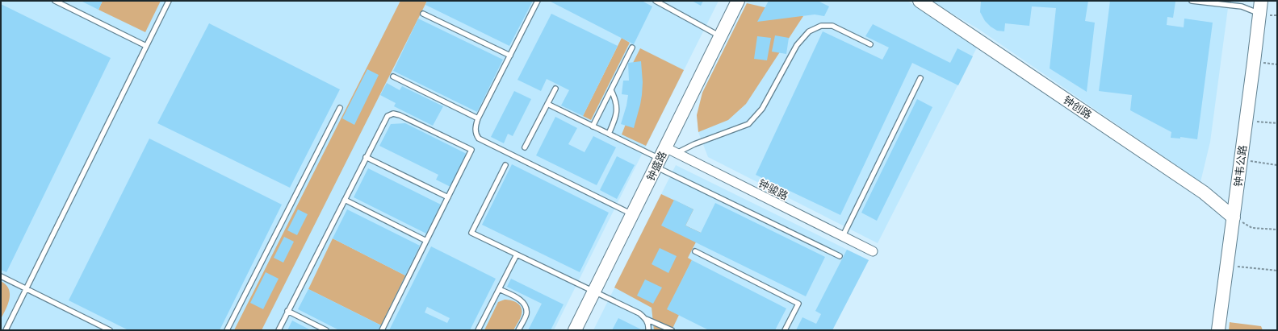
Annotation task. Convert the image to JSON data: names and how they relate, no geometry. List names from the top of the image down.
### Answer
{
  "streets": {
    "street": [
      "钟创路",
      "钟盛路",
      "钟韦公路",
      "钟骏路"
    ]
  },
  "crossings": [
    ["钟创路", "钟韦公路"],
    ["钟盛路", "钟骏路"]
  ]
}
